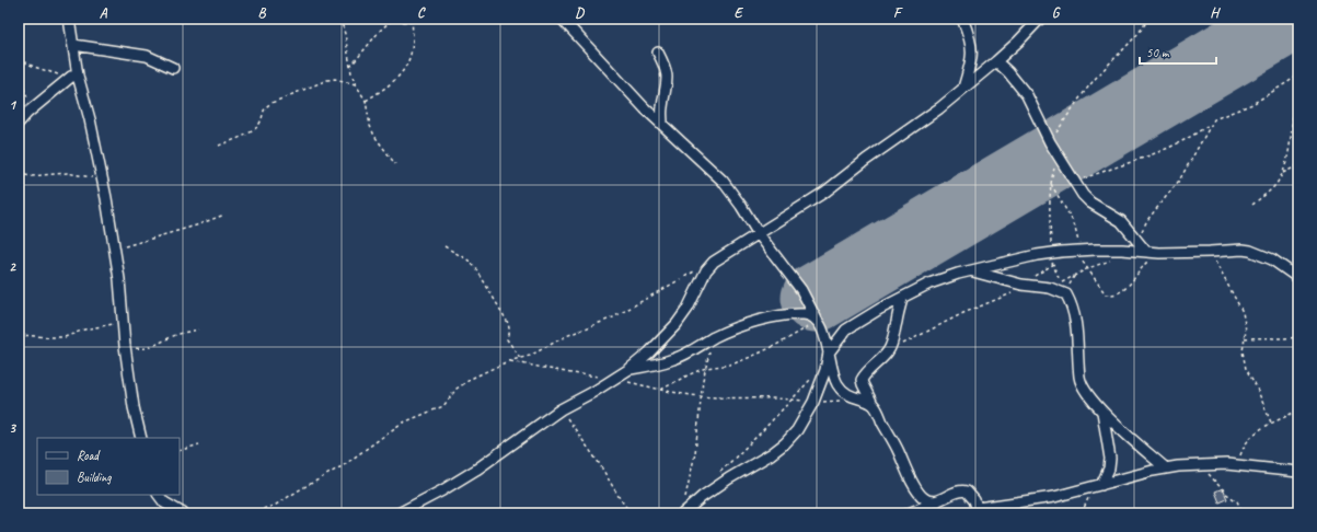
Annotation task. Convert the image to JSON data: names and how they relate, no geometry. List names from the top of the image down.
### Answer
{
  "legend": ["Road", "Building"],
  "scale_bar": "50 m",
  "grid": {
    "columns": [
      "A",
      "B",
      "C",
      "D",
      "E",
      "F",
      "G",
      "H"
    ],
    "rows": ["1", "2", "3"]
  }
}
